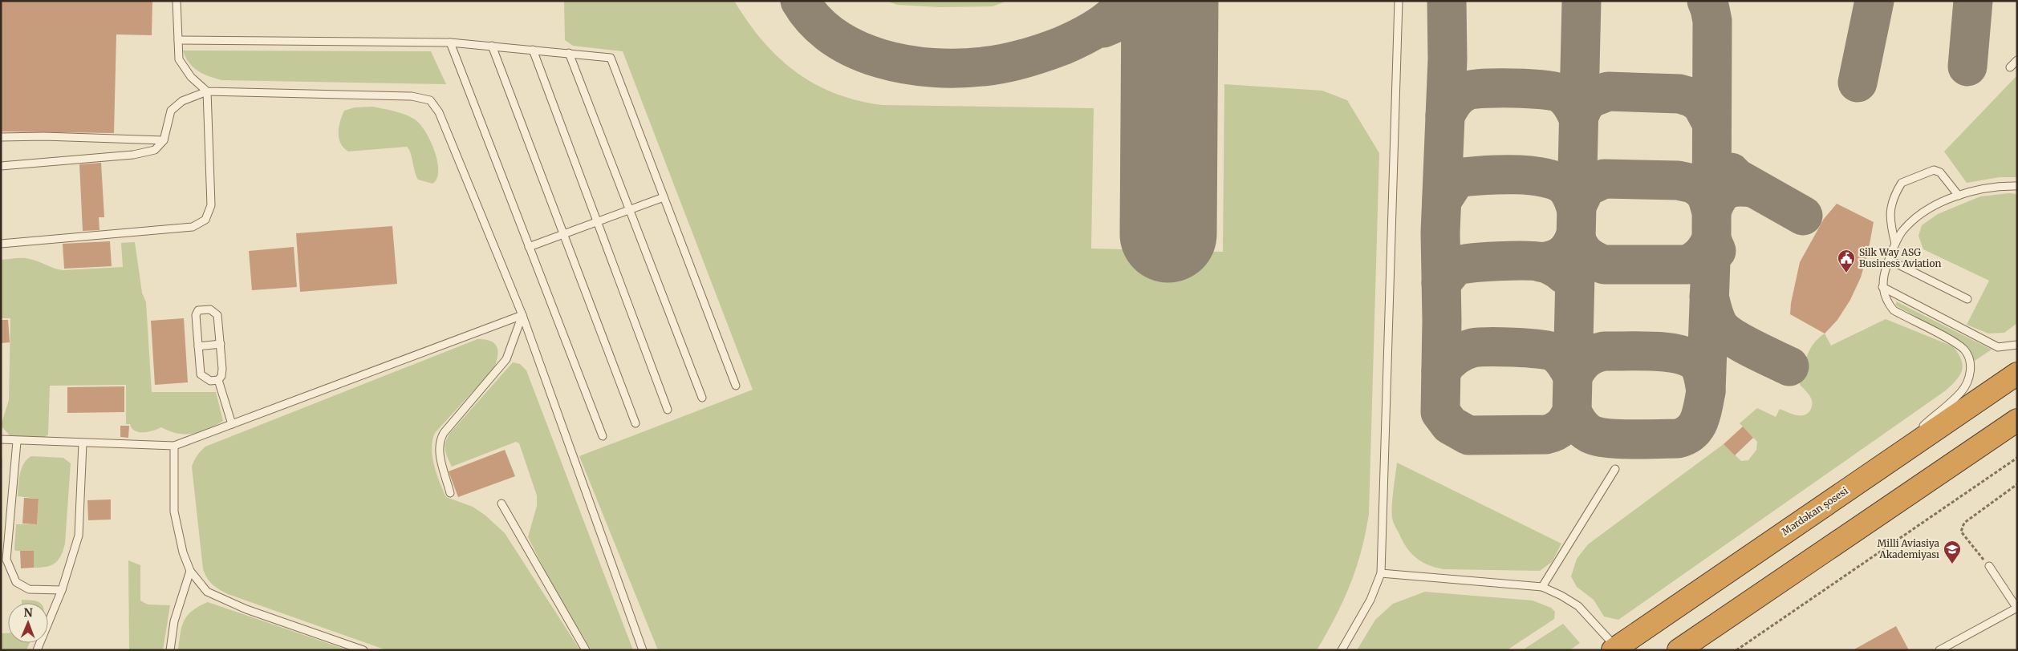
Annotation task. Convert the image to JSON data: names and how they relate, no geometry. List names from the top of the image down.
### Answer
{
  "streets": {
    "highway": ["Mərdəkan şosesi"]
  },
  "places": {
    "public building": ["Silk Way ASG Business Aviation"],
    "school or university": ["Milli Aviasiya Akademiyası"]
  },
  "north": "top"
}
